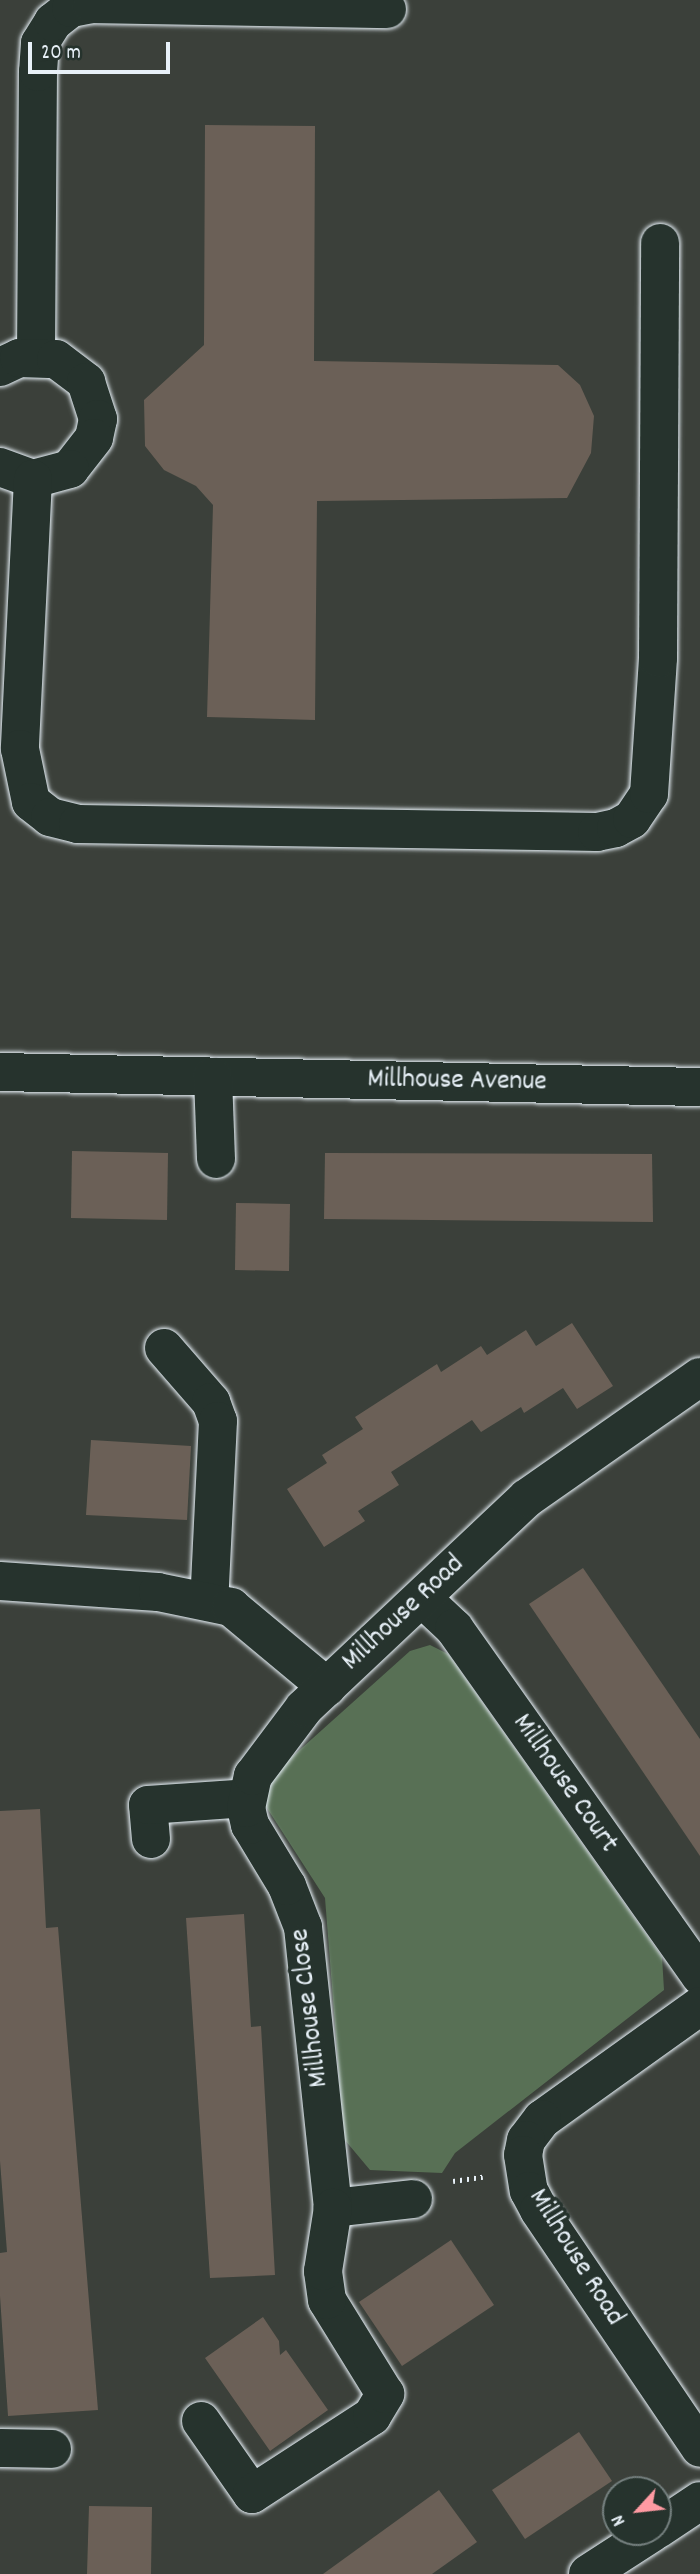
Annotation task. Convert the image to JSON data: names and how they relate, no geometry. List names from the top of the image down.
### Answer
{
  "streets": {
    "street": [
      "Millhouse Avenue",
      "Millhouse Road",
      "Millhouse Court",
      "Millhouse Close"
    ]
  },
  "crossings": [
    ["Millhouse Road", "Millhouse Court"]
  ],
  "scale_bar": "20 m",
  "north": "bottom left"
}
